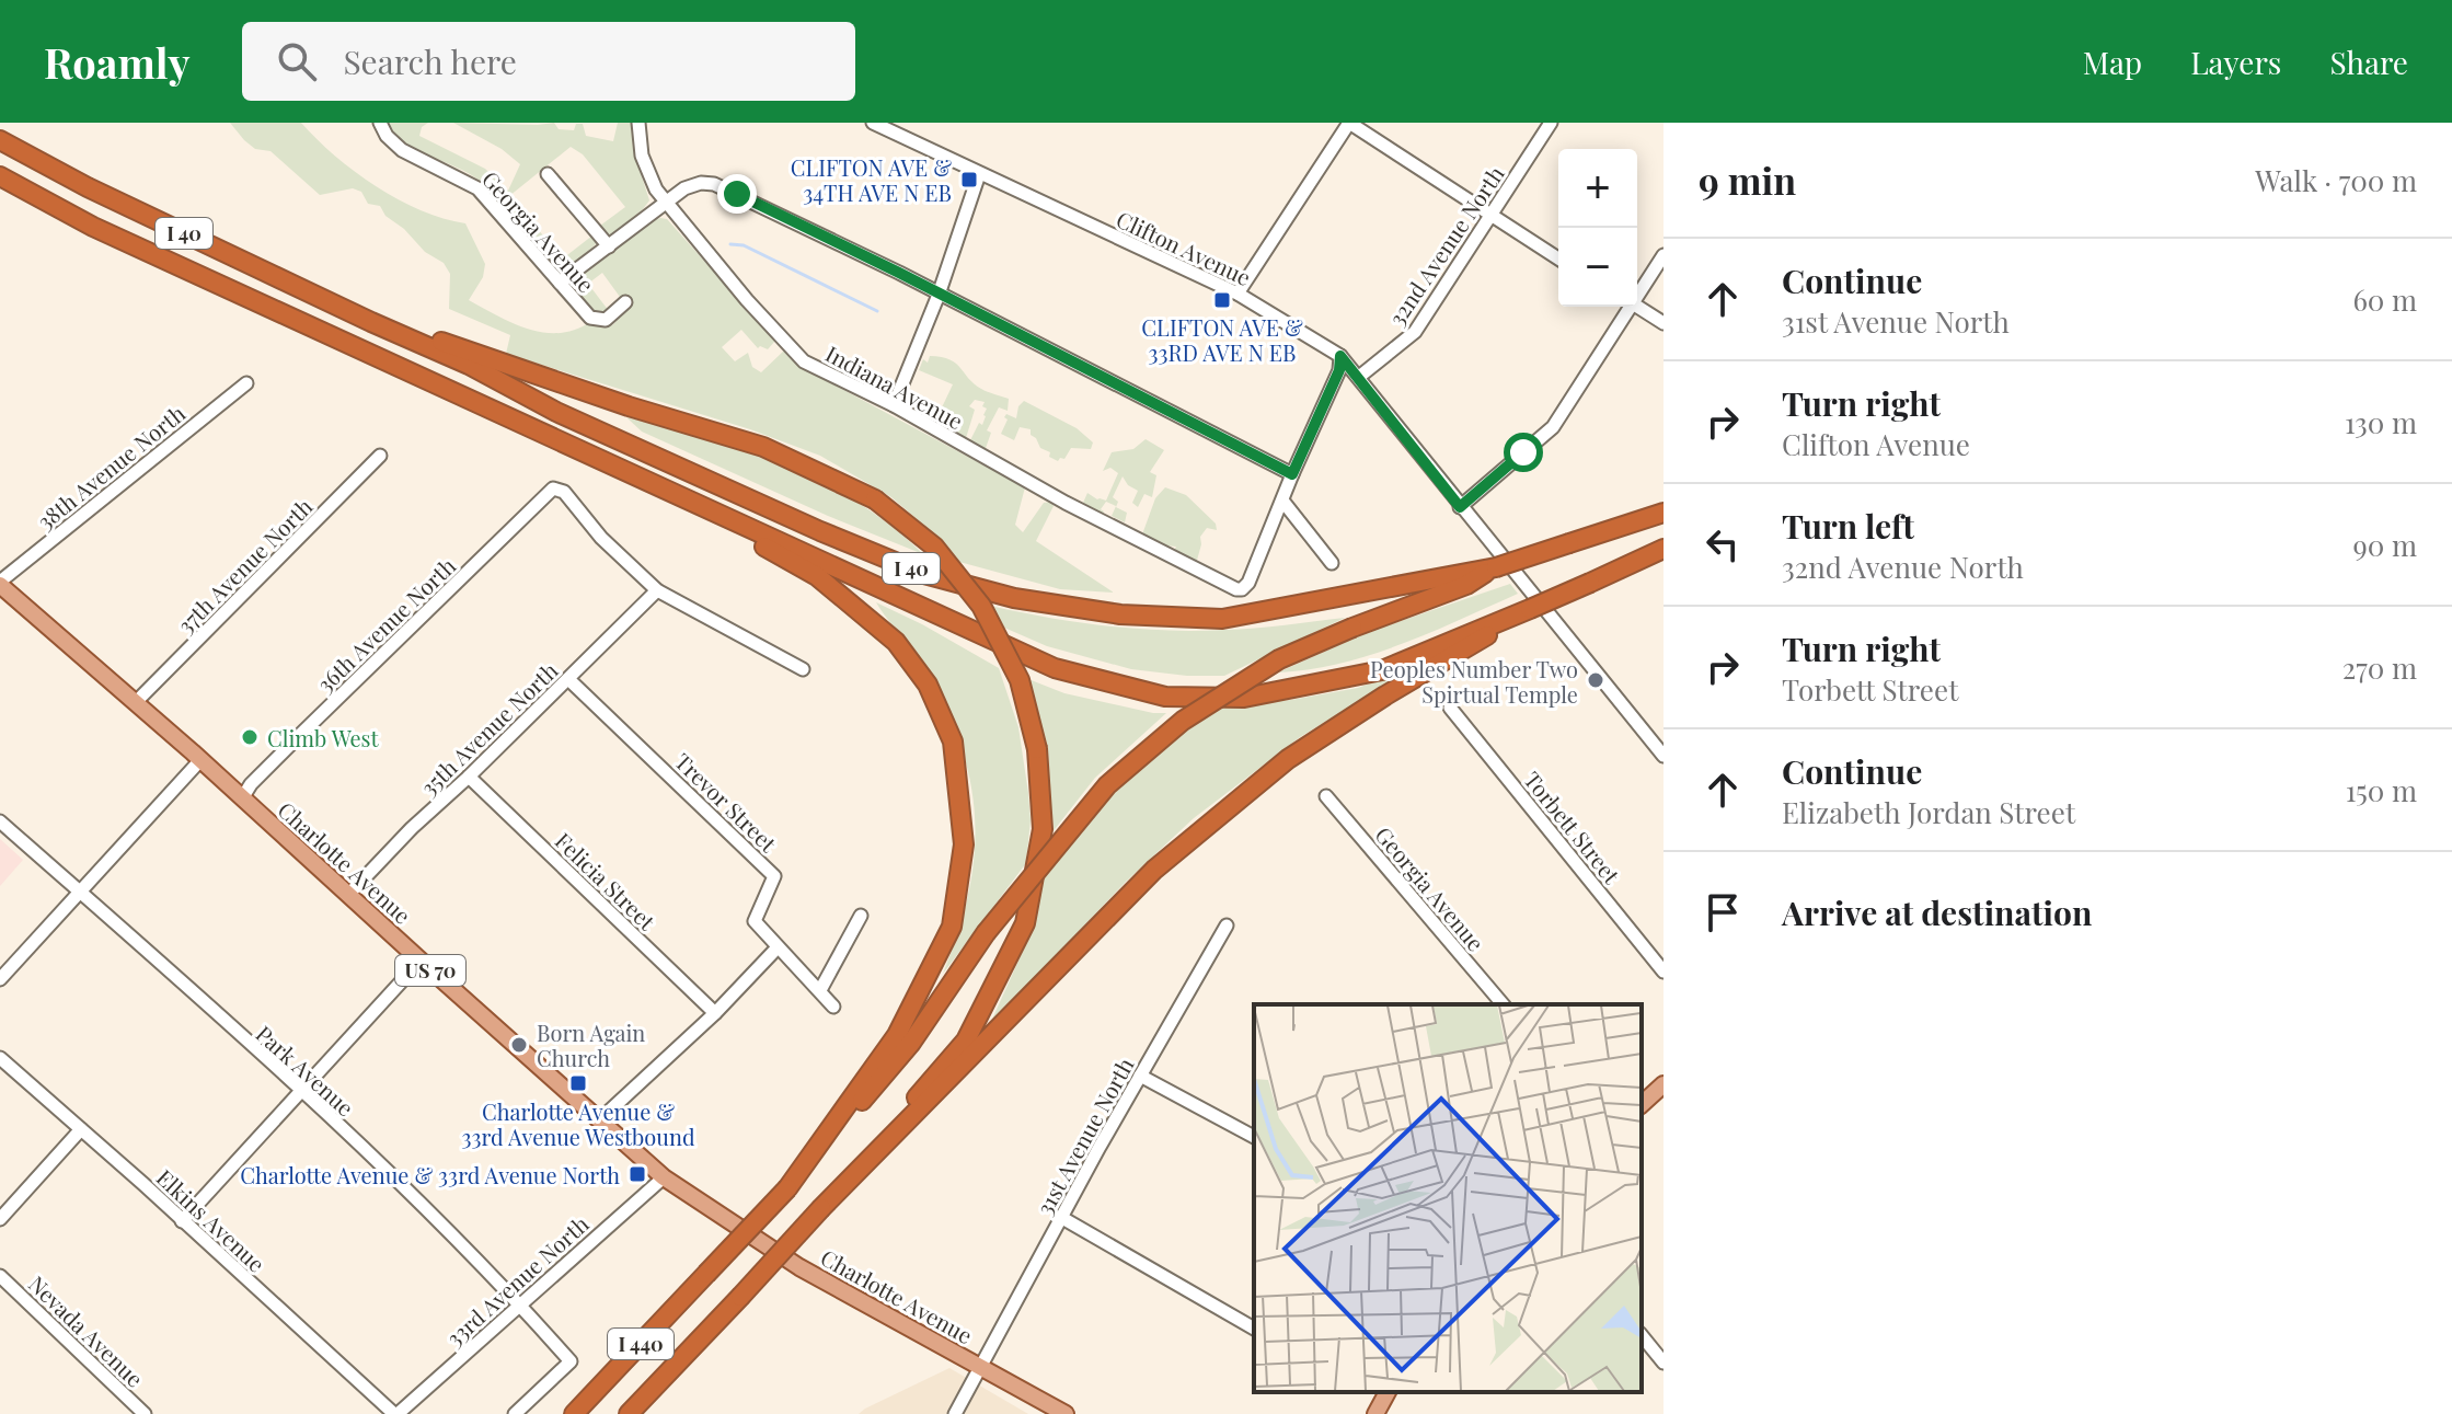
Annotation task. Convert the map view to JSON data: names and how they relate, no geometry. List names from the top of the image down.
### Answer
{
  "streets": {
    "highway": ["I 40", "I 440"],
    "main road": ["Charlotte Avenue", "US 70"],
    "street": [
      "Georgia Avenue",
      "32nd Avenue North",
      "Clifton Avenue",
      "Indiana Avenue",
      "38th Avenue North",
      "37th Avenue North",
      "36th Avenue North",
      "35th Avenue North",
      "Trevor Street",
      "Torbett Street",
      "Felicia Street",
      "Park Avenue",
      "31st Avenue North",
      "Elkins Avenue",
      "33rd Avenue North",
      "Nevada Avenue"
    ]
  },
  "crossings": [
    ["32nd Avenue North", "Clifton Avenue"],
    ["38th Avenue North", "Charlotte Avenue"],
    ["37th Avenue North", "Charlotte Avenue"],
    ["36th Avenue North", "35th Avenue North"],
    ["36th Avenue North", "Charlotte Avenue"],
    ["35th Avenue North", "Trevor Street"],
    ["35th Avenue North", "Charlotte Avenue"],
    ["35th Avenue North", "Felicia Street"],
    ["Charlotte Avenue", "31st Avenue North"],
    ["Charlotte Avenue", "33rd Avenue North"],
    ["Park Avenue", "33rd Avenue North"],
    ["Elkins Avenue", "33rd Avenue North"]
  ],
  "places": {
    "transit": [
      "CLIFTON AVE & 34TH AVE N EB",
      "CLIFTON AVE & 33RD AVE N EB",
      "Charlotte Avenue & 33rd Avenue Westbound",
      "Charlotte Avenue & 33rd Avenue North"
    ],
    "other": ["Peoples Number Two Spirtual Temple", "Climb West", "Born Again Church"]
  },
  "page": {
    "header": "Roamly",
    "search": "Search here",
    "nav": ["Map", "Layers", "Share"],
    "heading": ["9 min", "Walk · 700 m"],
    "map_buttons": ["+", "−"],
    "list": [
      ["Continue", "31st Avenue North", "60 m"],
      ["Turn right", "Clifton Avenue", "130 m"],
      ["Turn left", "32nd Avenue North", "90 m"],
      ["Turn right", "Torbett Street", "270 m"],
      ["Continue", "Elizabeth Jordan Street", "150 m"],
      "Arrive at destination"
    ]
  }
}
